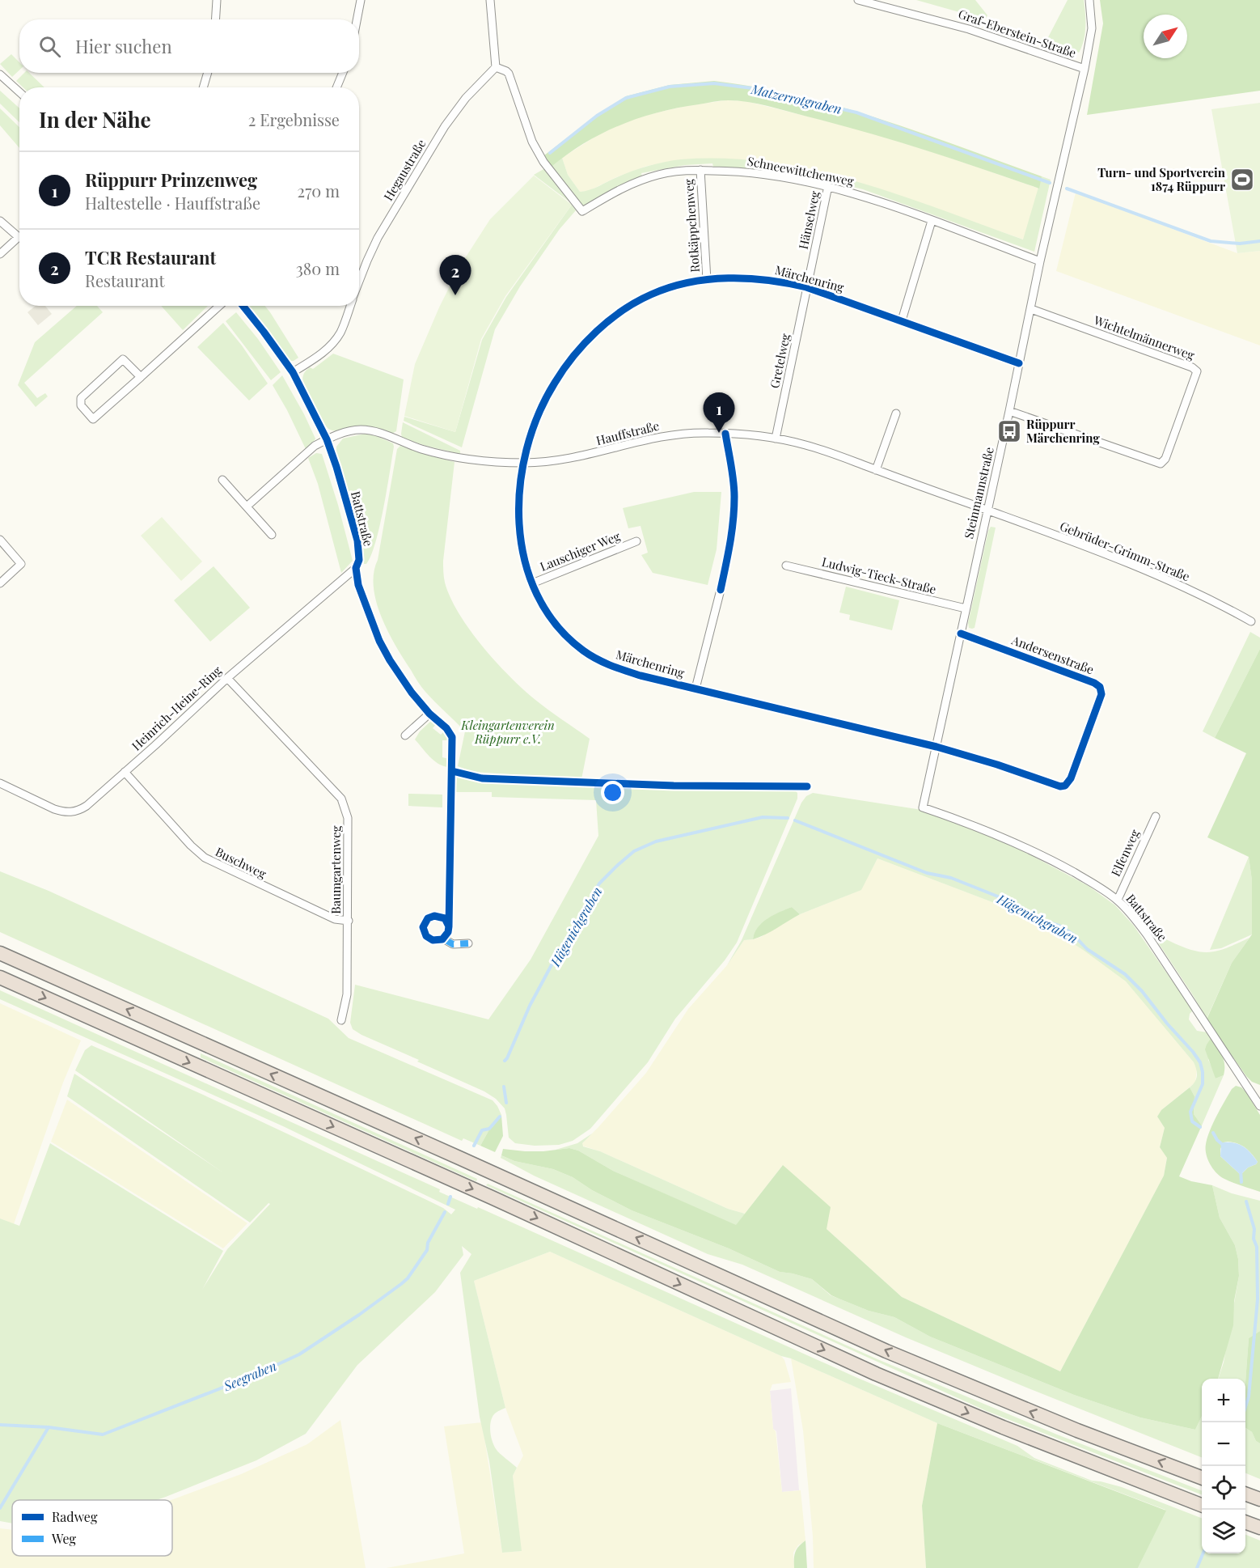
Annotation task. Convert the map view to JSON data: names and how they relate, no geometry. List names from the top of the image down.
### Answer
{
  "streets": {
    "street": [
      "Graf-Eberstein-Straße",
      "Hegaustraße",
      "Schneewittchenweg",
      "Hänselweg",
      "Rotkäppchenweg",
      "Märchenring",
      "Wichtelmännerweg",
      "Gretelweg",
      "Hauffstraße",
      "Steinmannstraße",
      "Battstraße",
      "Lauschiger Weg",
      "Gebrüder-Grimm-Straße",
      "Ludwig-Tieck-Straße",
      "Andersenstraße",
      "Heinrich-Heine-Ring",
      "Elfenweg",
      "Buschweg",
      "Baumgartenweg"
    ]
  },
  "crossings": [
    ["Graf-Eberstein-Straße", "Steinmannstraße"],
    ["Hegaustraße", "Schneewittchenweg"],
    ["Hegaustraße", "Battstraße"],
    ["Schneewittchenweg", "Hänselweg"],
    ["Schneewittchenweg", "Rotkäppchenweg"],
    ["Schneewittchenweg", "Steinmannstraße"],
    ["Hänselweg", "Märchenring"],
    ["Hänselweg", "Gretelweg"],
    ["Rotkäppchenweg", "Märchenring"],
    ["Märchenring", "Gretelweg"],
    ["Märchenring", "Hauffstraße"],
    ["Märchenring", "Steinmannstraße"],
    ["Märchenring", "Lauschiger Weg"],
    ["Märchenring", "Andersenstraße"],
    ["Wichtelmännerweg", "Steinmannstraße"],
    ["Gretelweg", "Hauffstraße"],
    ["Hauffstraße", "Steinmannstraße"],
    ["Hauffstraße", "Battstraße"],
    ["Hauffstraße", "Gebrüder-Grimm-Straße"],
    ["Steinmannstraße", "Battstraße"],
    ["Steinmannstraße", "Gebrüder-Grimm-Straße"],
    ["Steinmannstraße", "Ludwig-Tieck-Straße"],
    ["Steinmannstraße", "Andersenstraße"],
    ["Battstraße", "Heinrich-Heine-Ring"],
    ["Battstraße", "Elfenweg"],
    ["Heinrich-Heine-Ring", "Buschweg"],
    ["Heinrich-Heine-Ring", "Baumgartenweg"],
    ["Buschweg", "Baumgartenweg"]
  ],
  "water": ["Matzerrotgraben", "Hägenichgraben", "Seegraben"],
  "parks": ["Kleingartenverein Rüppurr e.V."],
  "places": {
    "sports": ["Turn- und Sportverein 1874 Rüppurr"],
    "bus stop": ["Rüppurr Märchenring"]
  },
  "legend": ["Radweg", "Weg"],
  "north": "top right",
  "page": {
    "search": "Hier suchen",
    "heading": ["In der Nähe", "2 Ergebnisse"],
    "list": [
      {
        "mark": "1",
        "name": "Rüppurr Prinzenweg",
        "note": "Haltestelle · Hauffstraße",
        "value": "270 m"
      },
      {
        "mark": "2",
        "name": "TCR Restaurant",
        "note": "Restaurant",
        "value": "380 m"
      }
    ],
    "pins": ["2", "1"],
    "map_buttons": ["+", "−"]
  }
}
